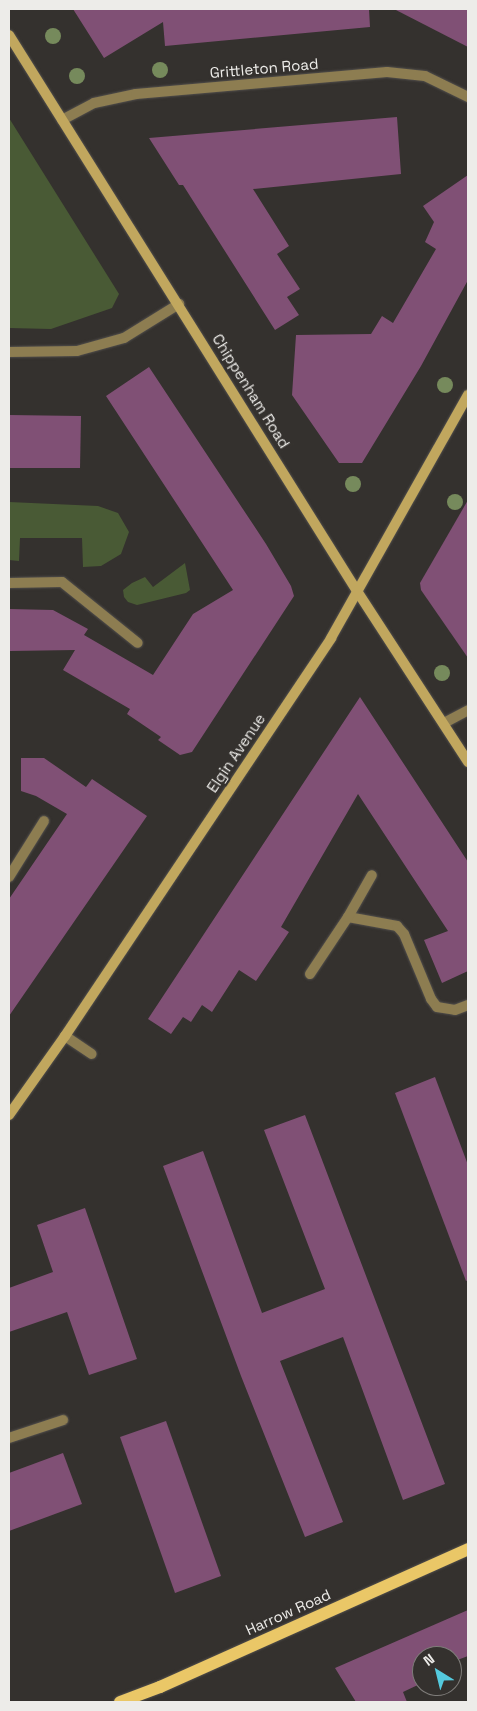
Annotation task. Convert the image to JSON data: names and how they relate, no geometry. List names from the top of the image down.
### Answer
{
  "streets": {
    "main road": ["Chippenham Road", "Elgin Avenue", "Harrow Road"],
    "street": ["Grittleton Road"]
  },
  "crossings": [
    ["Grittleton Road", "Chippenham Road"],
    ["Chippenham Road", "Elgin Avenue"]
  ],
  "north": "top left"
}
